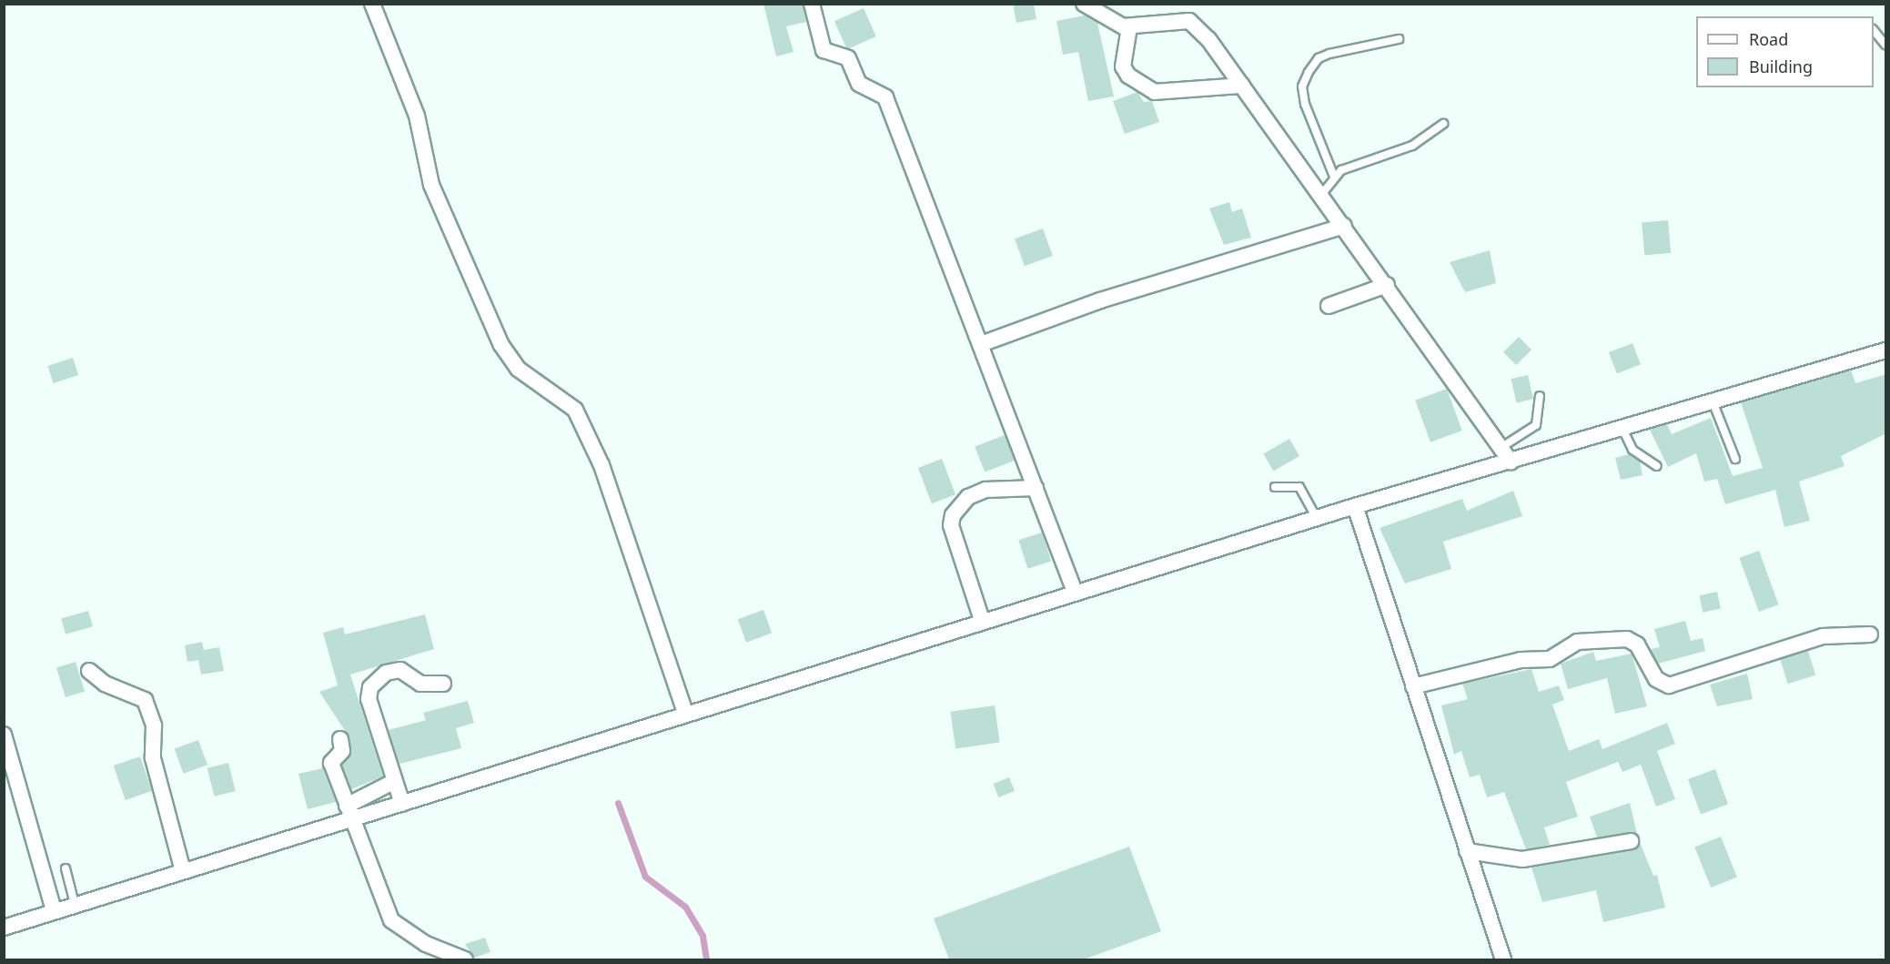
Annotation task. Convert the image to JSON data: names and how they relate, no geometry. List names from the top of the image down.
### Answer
{
  "legend": ["Road", "Building"]
}
